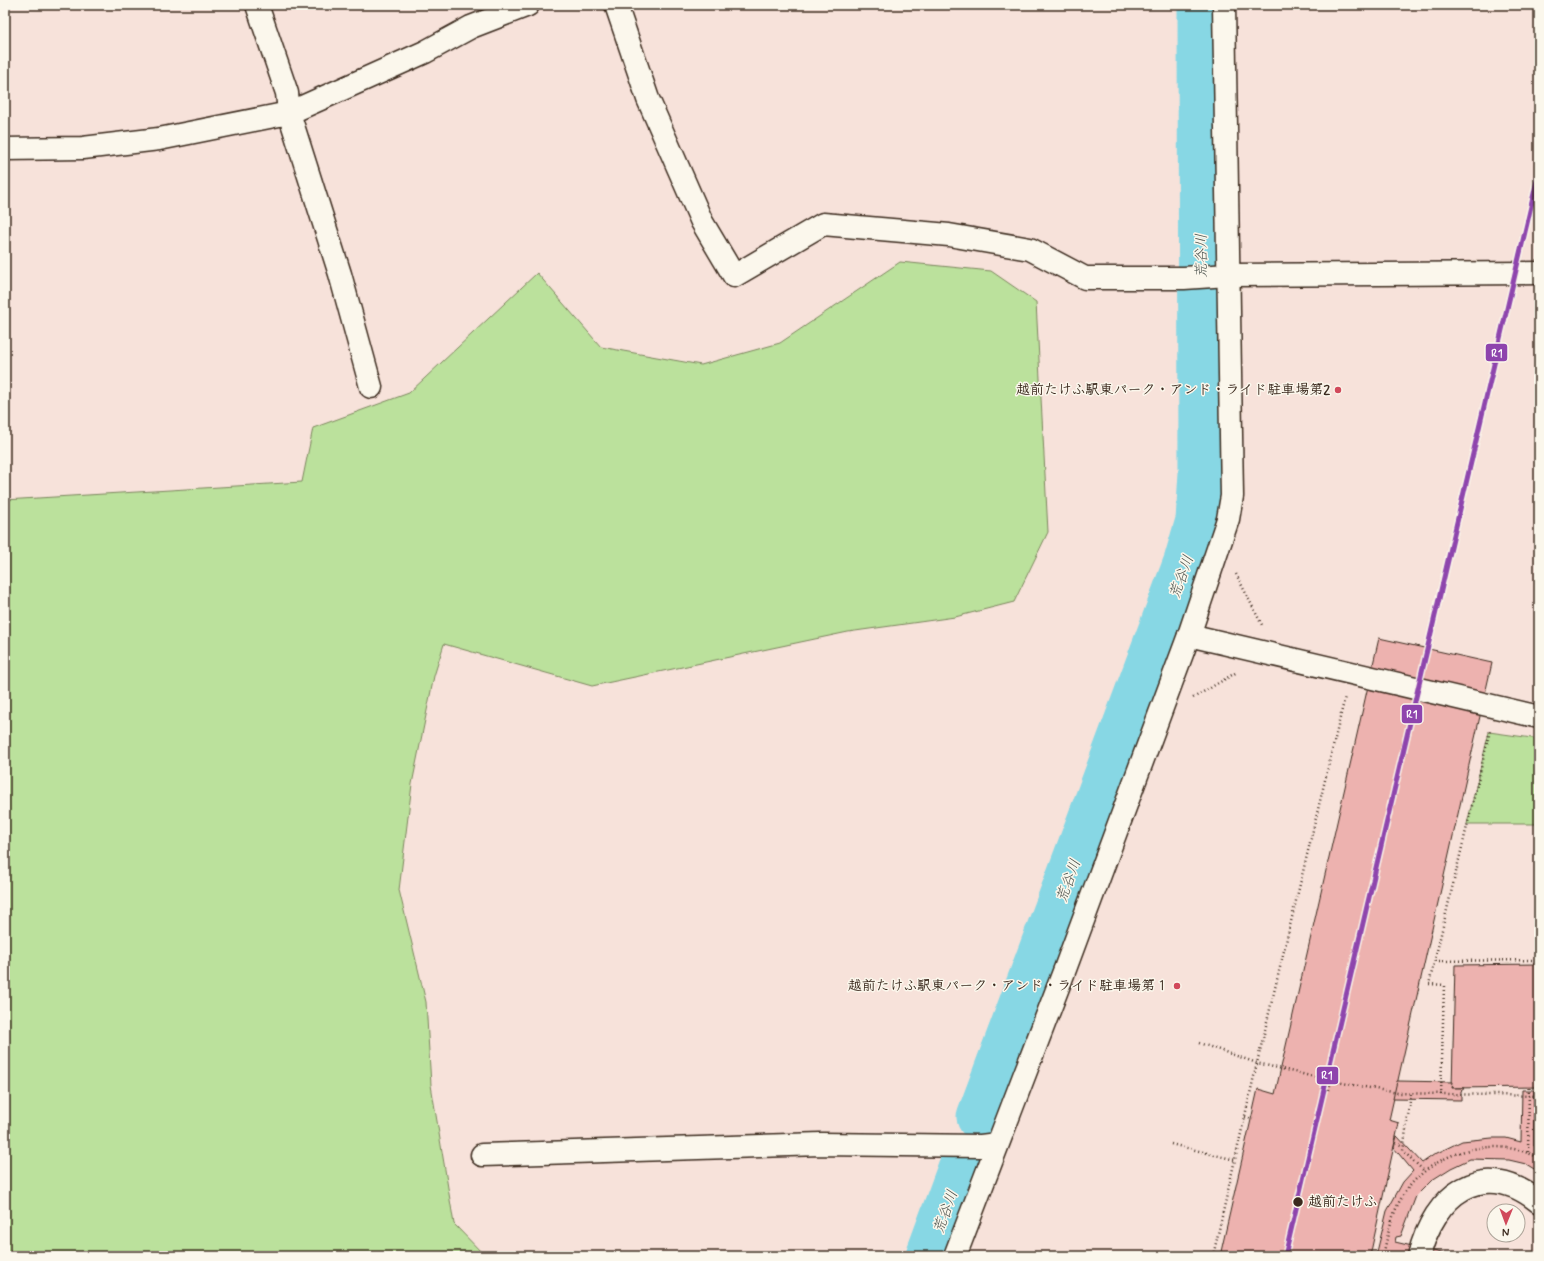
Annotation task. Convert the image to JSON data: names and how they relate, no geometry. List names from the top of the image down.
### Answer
{
  "water": ["荒谷川"],
  "places": ["越前たけふ駅東パーク・アンド・ライド駐車場第2", "越前たけふ駅東パーク・アンド・ライド駐車場第１", "越前たけふ"],
  "lines": ["transit line R1"],
  "north": "bottom"
}
